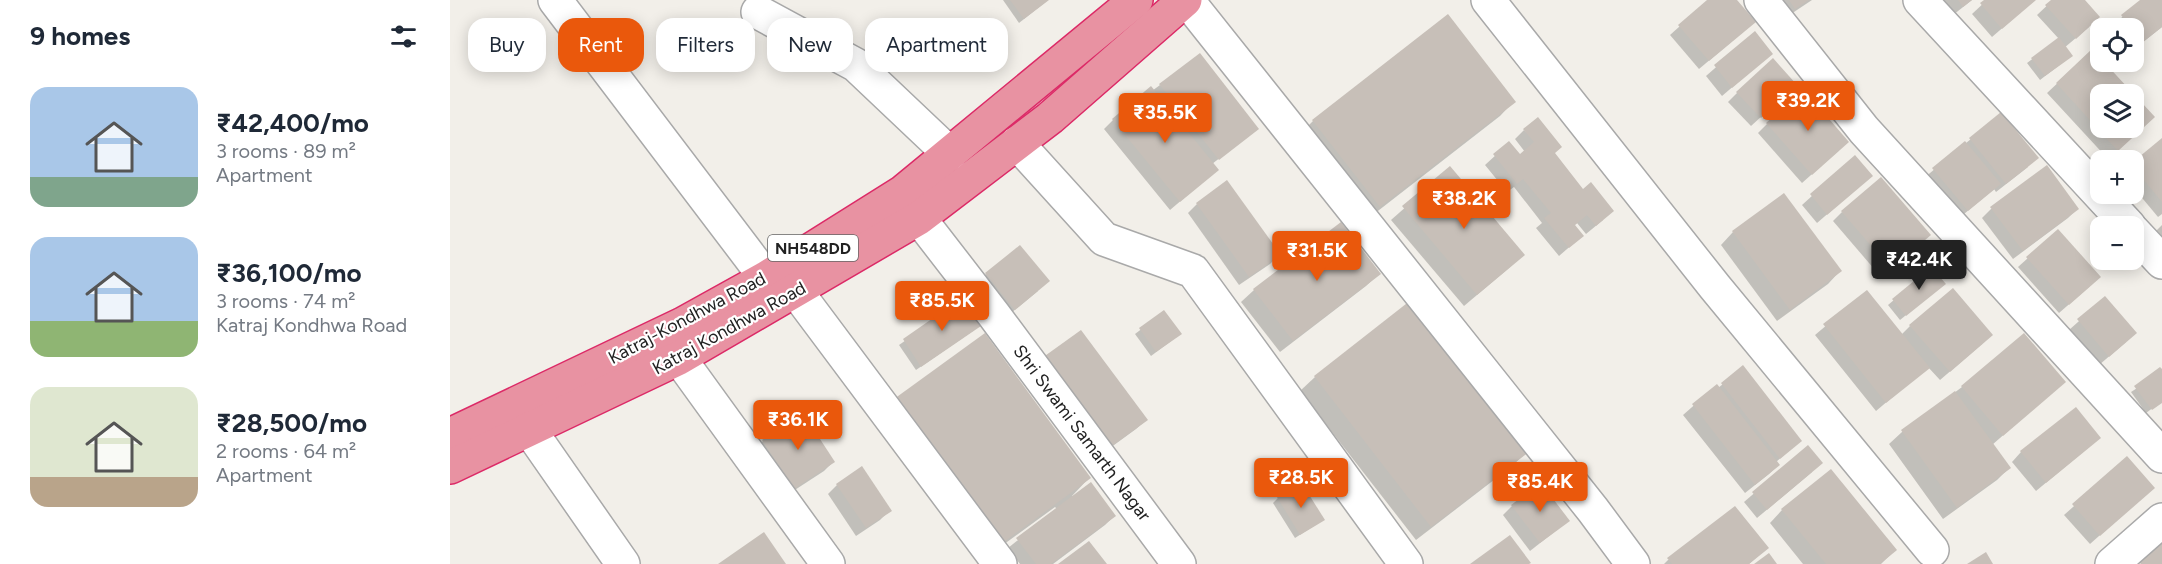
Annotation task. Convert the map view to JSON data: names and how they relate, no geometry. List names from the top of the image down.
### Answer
{
  "streets": {
    "highway": ["NH548DD", "Katraj-Kondhwa Road", "Katraj Kondhwa Road"],
    "street": ["Shri Swami Samarth Nagar"]
  },
  "crossings": [
    ["Katraj Kondhwa Road", "Shri Swami Samarth Nagar"]
  ],
  "page": {
    "heading": "9 homes",
    "map_buttons": ["+", "−"],
    "chip": [
      "Buy",
      "Rent",
      "Filters",
      "New",
      "Apartment"
    ],
    "list": [
      {
        "name": "₹42,400/mo",
        "note": "3 rooms · 89 m² · Apartment"
      },
      {
        "name": "₹36,100/mo",
        "note": "3 rooms · 74 m² · Katraj Kondhwa Road"
      },
      {
        "name": "₹28,500/mo",
        "note": "2 rooms · 64 m² · Apartment"
      }
    ],
    "price": [
      "₹39.2K",
      "₹35.5K",
      "₹38.2K",
      "₹31.5K",
      "₹42.4K",
      "₹85.5K",
      "₹36.1K",
      "₹28.5K",
      "₹85.4K"
    ]
  }
}
